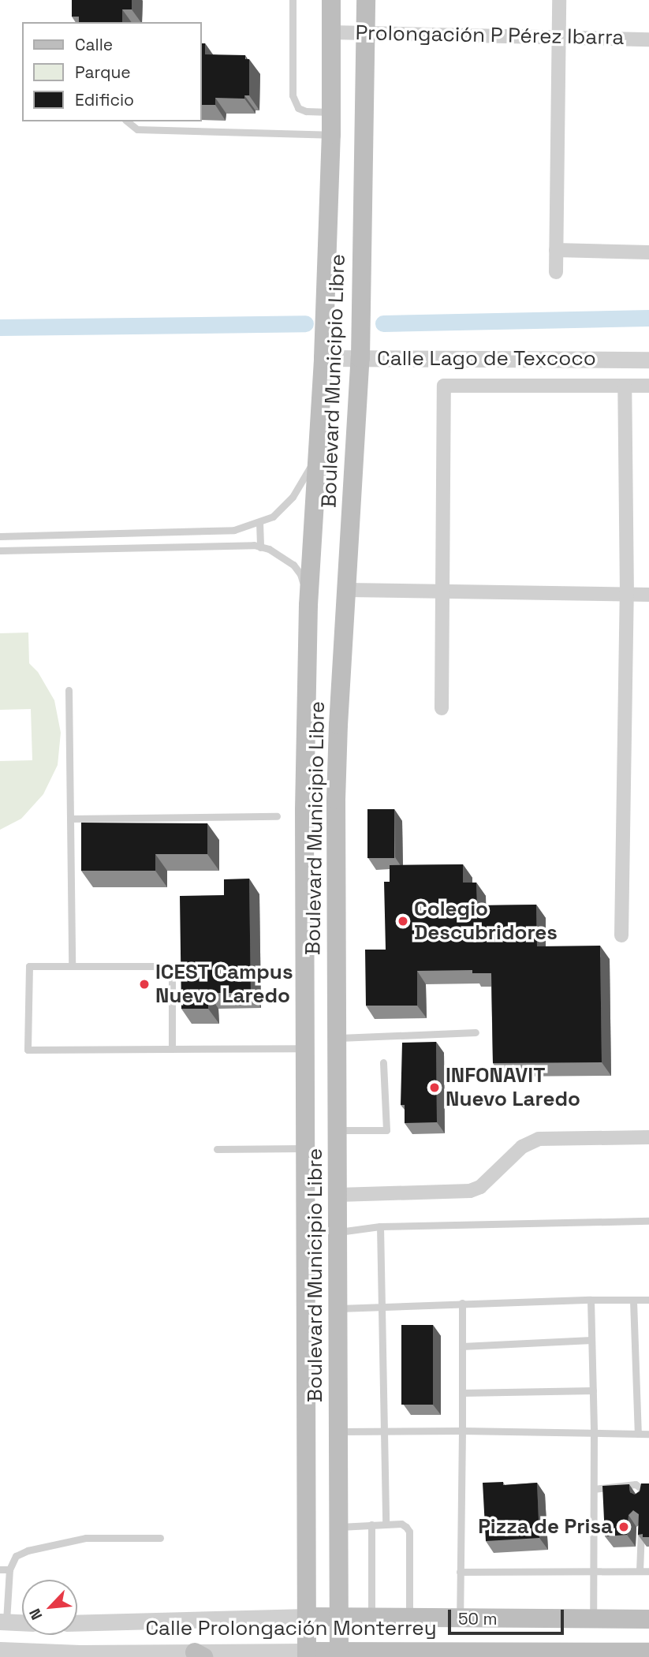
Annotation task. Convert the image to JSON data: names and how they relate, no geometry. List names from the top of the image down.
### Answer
{
  "streets": {
    "main road": ["Boulevard Municipio Libre", "Calle Prolongación Monterrey"],
    "street": ["Prolongación P Pérez Ibarra", "Calle Lago de Texcoco"]
  },
  "crossings": [
    ["Prolongación P Pérez Ibarra", "Boulevard Municipio Libre"],
    ["Calle Lago de Texcoco", "Boulevard Municipio Libre"],
    ["Boulevard Municipio Libre", "Calle Prolongación Monterrey"]
  ],
  "places": [
    "Colegio Descubridores",
    "ICEST Campus Nuevo Laredo",
    "INFONAVIT Nuevo Laredo",
    "Pizza de Prisa"
  ],
  "legend": ["Calle", "Parque", "Edificio"],
  "scale_bar": "50 m",
  "north": "bottom left"
}
